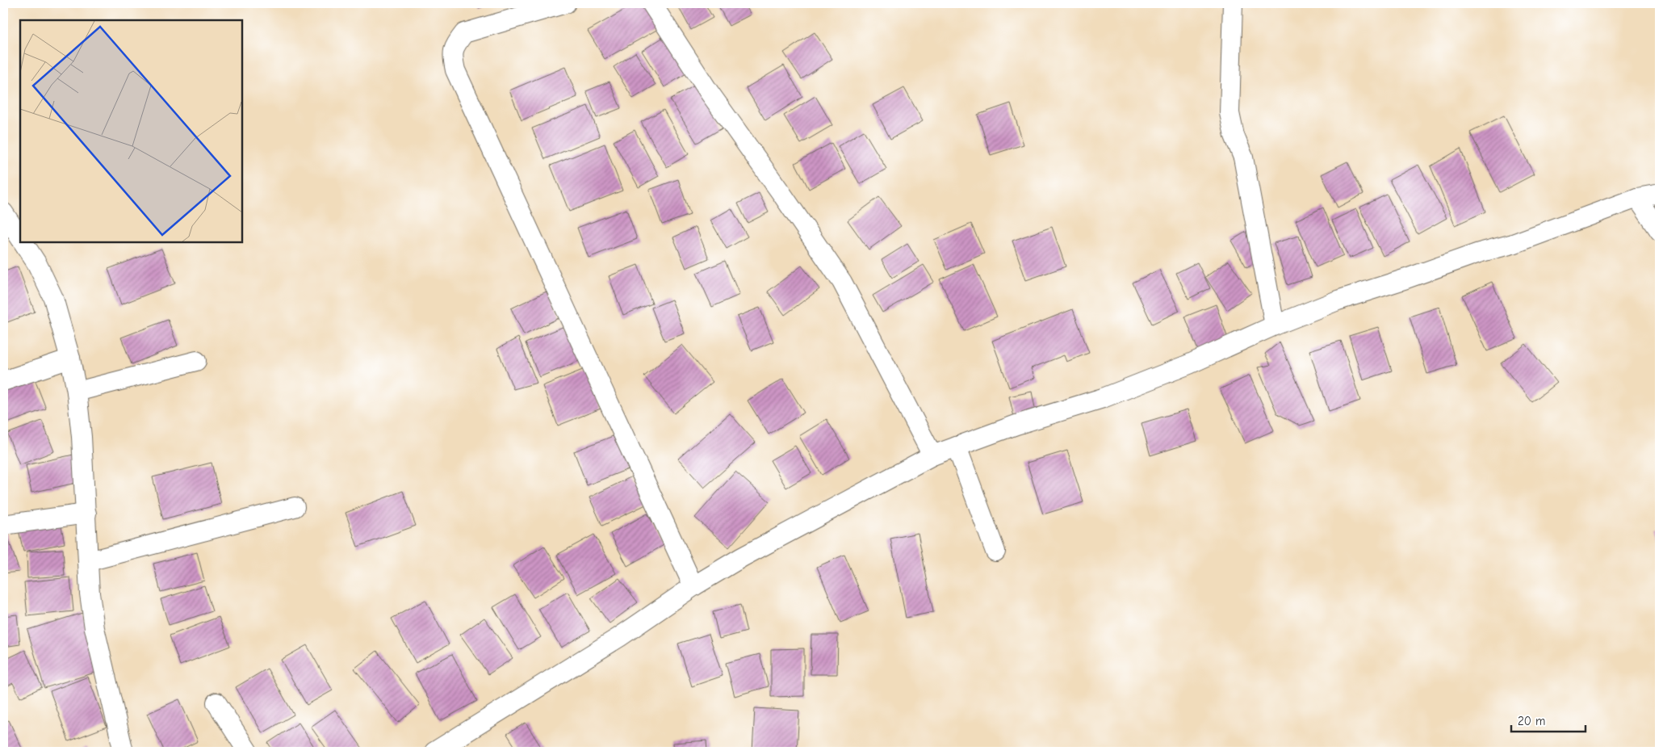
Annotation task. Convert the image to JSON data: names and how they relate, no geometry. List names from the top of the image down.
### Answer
{
  "scale_bar": "20 m"
}
